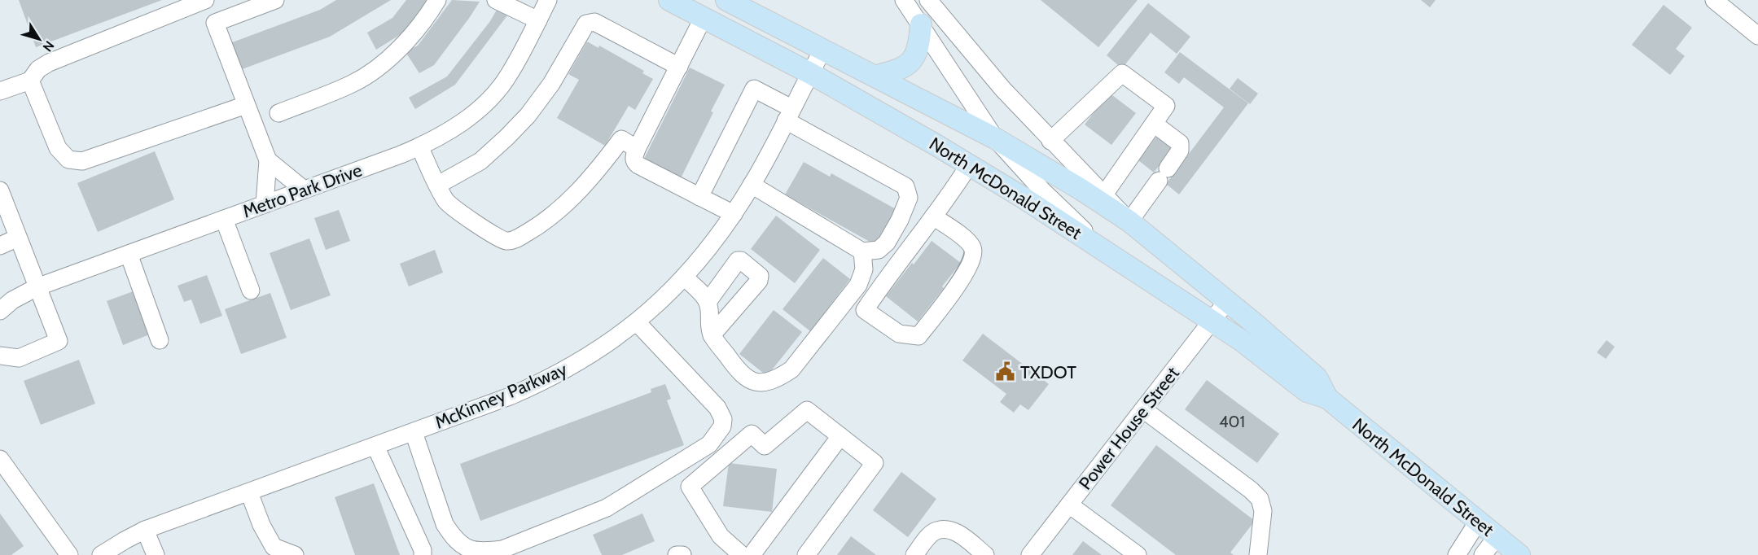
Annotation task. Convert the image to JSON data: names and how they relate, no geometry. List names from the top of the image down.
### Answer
{
  "streets": {
    "main road": ["North McDonald Street"],
    "street": ["Metro Park Drive", "McKinney Parkway", "Power House Street"]
  },
  "crossings": [
    ["North McDonald Street", "McKinney Parkway"],
    ["North McDonald Street", "Power House Street"]
  ],
  "places": {
    "public building": ["TXDOT"]
  },
  "house_numbers": ["401"],
  "north": "bottom right"
}
